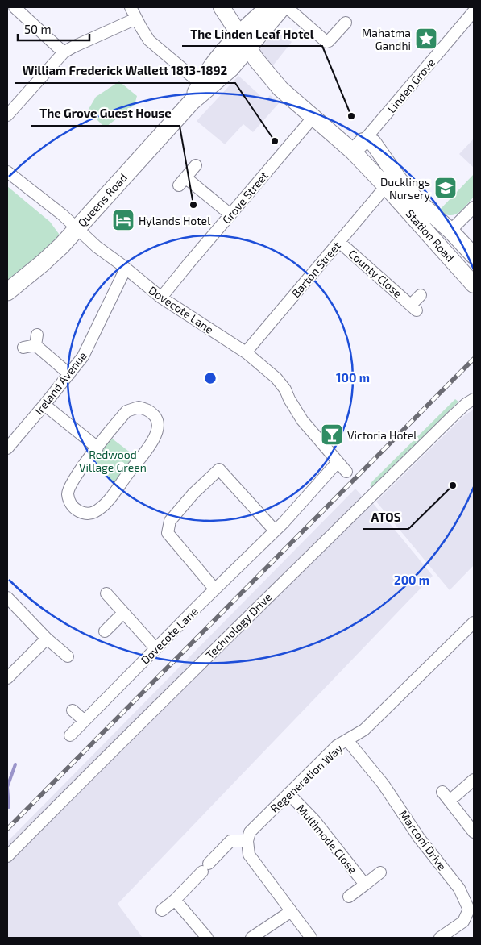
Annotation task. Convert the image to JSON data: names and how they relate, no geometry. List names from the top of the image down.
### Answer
{
  "streets": {
    "main road": ["Queens Road"],
    "street": [
      "Linden Grove",
      "Grove Street",
      "Station Road",
      "Barton Street",
      "County Close",
      "Dovecote Lane",
      "Ireland Avenue",
      "Technology Drive",
      "Regeneration Way",
      "Multimode Close",
      "Marconi Drive"
    ]
  },
  "crossings": [
    ["Linden Grove", "Station Road"],
    ["Grove Street", "Station Road"],
    ["Grove Street", "Dovecote Lane"],
    ["Queens Road", "Station Road"],
    ["Queens Road", "Dovecote Lane"],
    ["Station Road", "Barton Street"],
    ["Barton Street", "County Close"],
    ["Barton Street", "Dovecote Lane"],
    ["Dovecote Lane", "Ireland Avenue"],
    ["Regeneration Way", "Multimode Close"],
    ["Regeneration Way", "Marconi Drive"]
  ],
  "parks": ["Redwood Village Green"],
  "places": {
    "place": ["Mahatma Gandhi"],
    "other": [
      "The Linden Leaf Hotel",
      "William Frederick Wallett 1813-1892",
      "The Grove Guest House",
      "ATOS"
    ],
    "school or university": ["Ducklings Nursery"],
    "hotel": ["Hylands Hotel"],
    "bar": ["Victoria Hotel"]
  },
  "scale_bar": "50 m",
  "rings": ["100 m", "200 m"]
}
